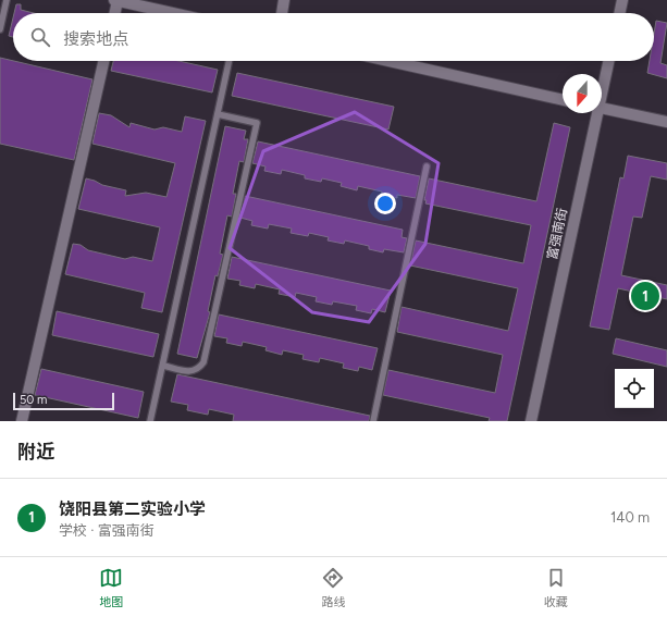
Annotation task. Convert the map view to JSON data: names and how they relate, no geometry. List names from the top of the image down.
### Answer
{
  "streets": {
    "street": ["富强南街"]
  },
  "scale_bar": "50 m",
  "north": "bottom",
  "page": {
    "search": "搜索地点",
    "pins": "1",
    "scale": "50 m",
    "heading": "附近",
    "list": [
      {
        "mark": "1",
        "name": "饶阳县第二实验小学",
        "note": "学校 · 富强南街",
        "value": "140 m"
      }
    ],
    "nav": ["地图", "路线", "收藏"]
  }
}
